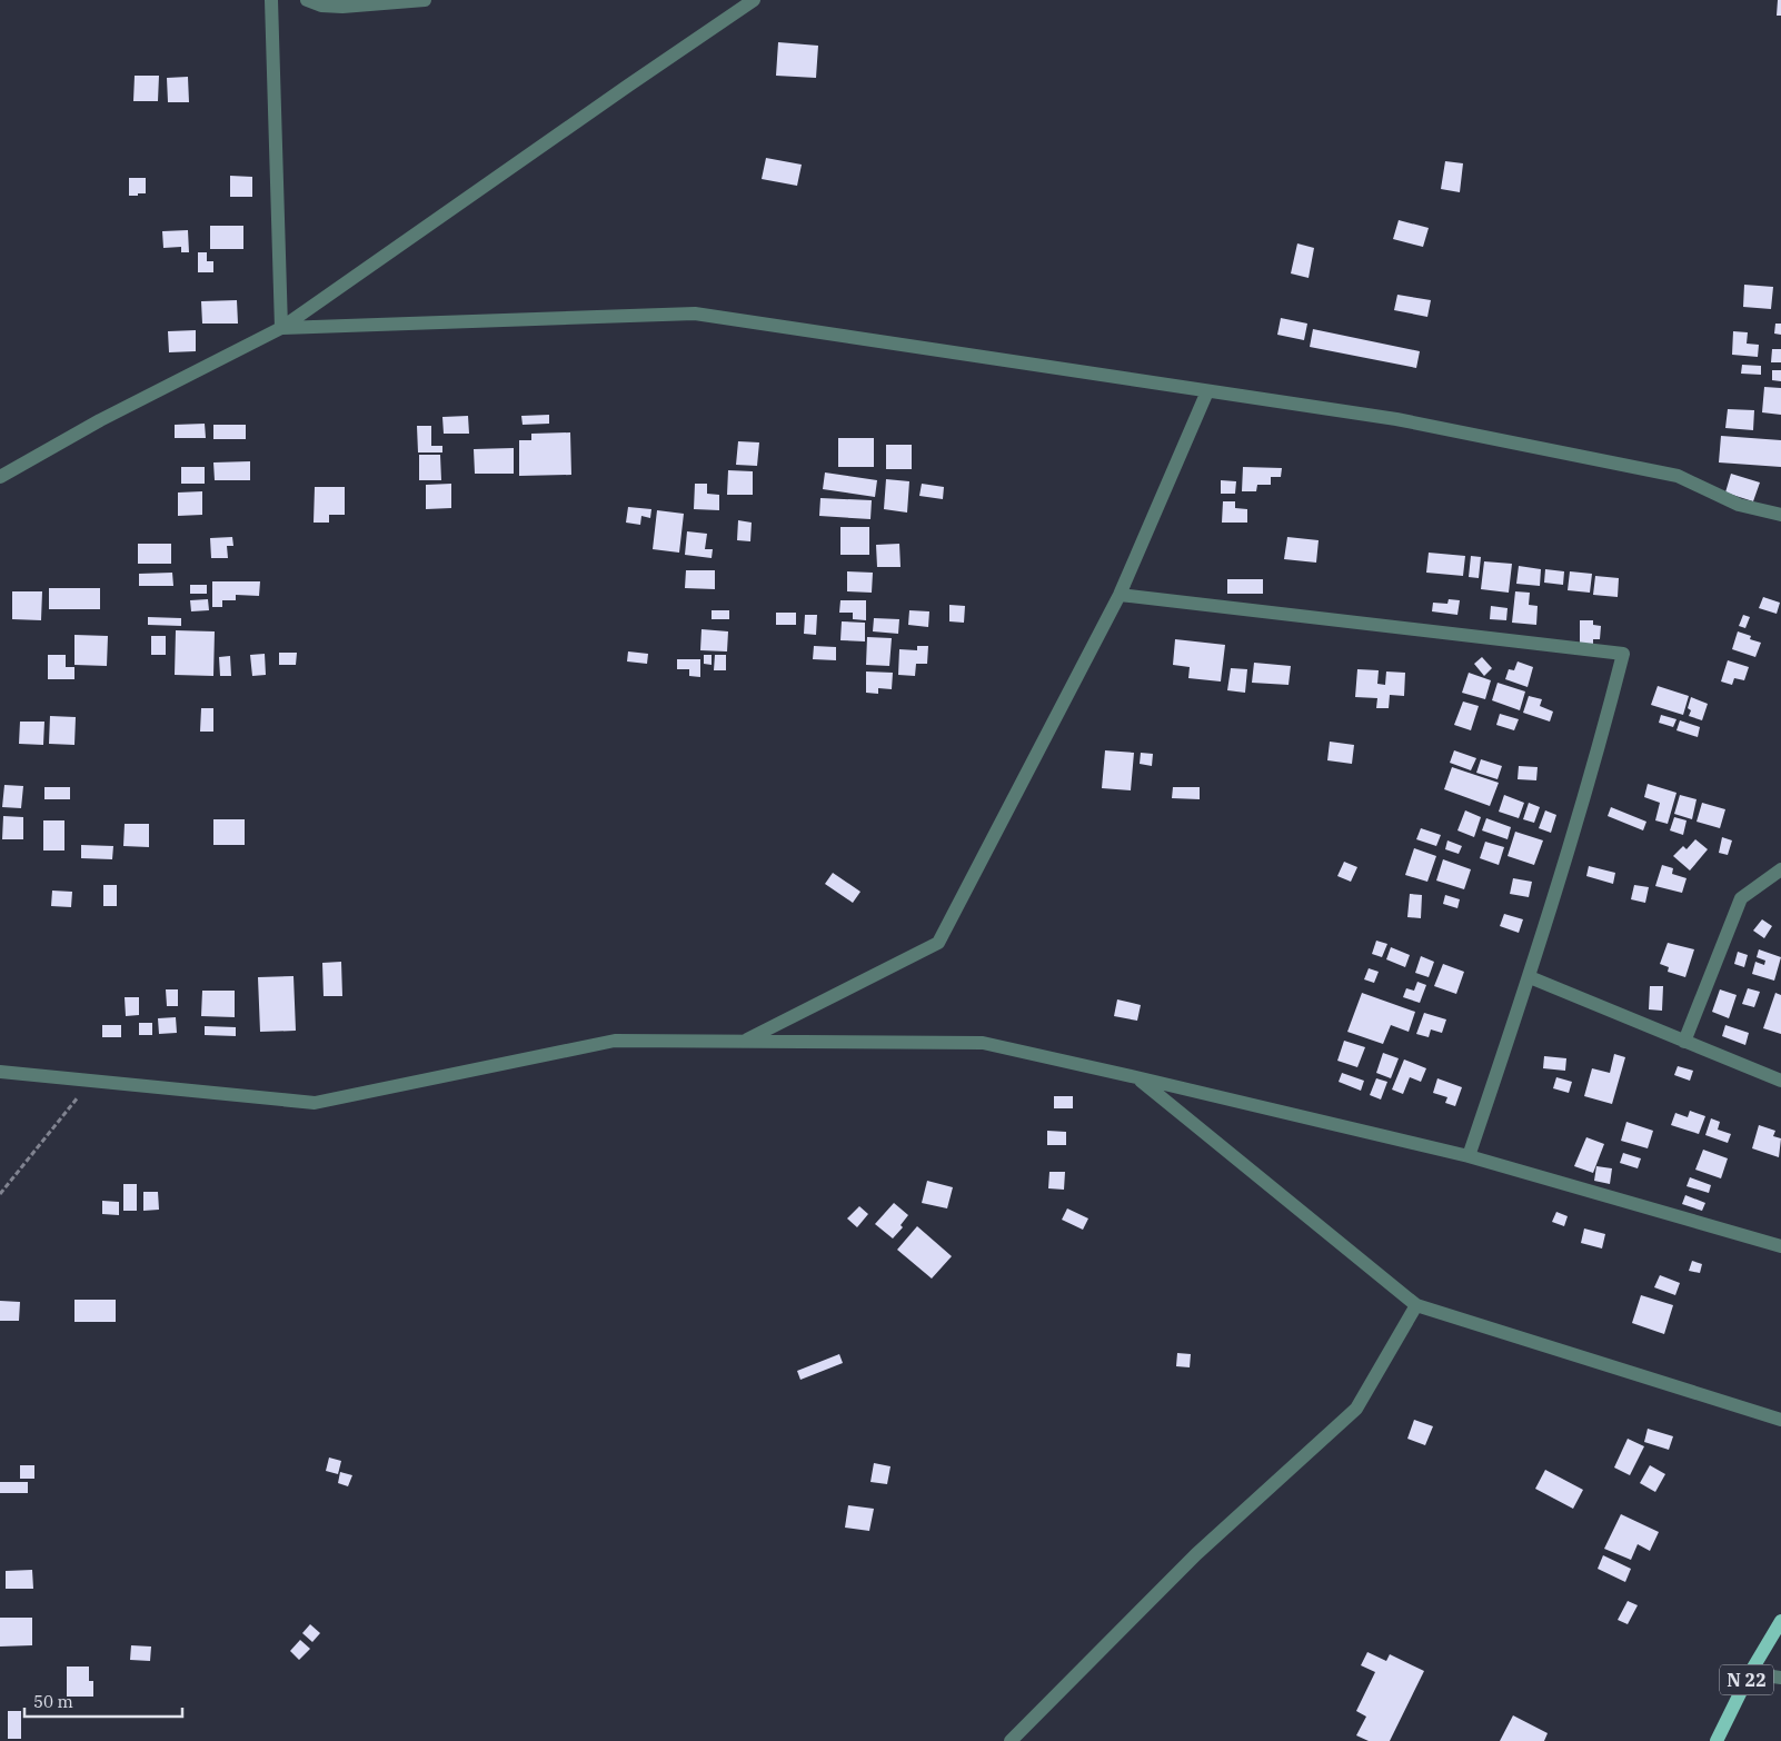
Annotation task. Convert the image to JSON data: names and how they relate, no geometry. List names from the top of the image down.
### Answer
{
  "streets": {
    "main road": ["N 22"]
  },
  "scale_bar": "50 m"
}
